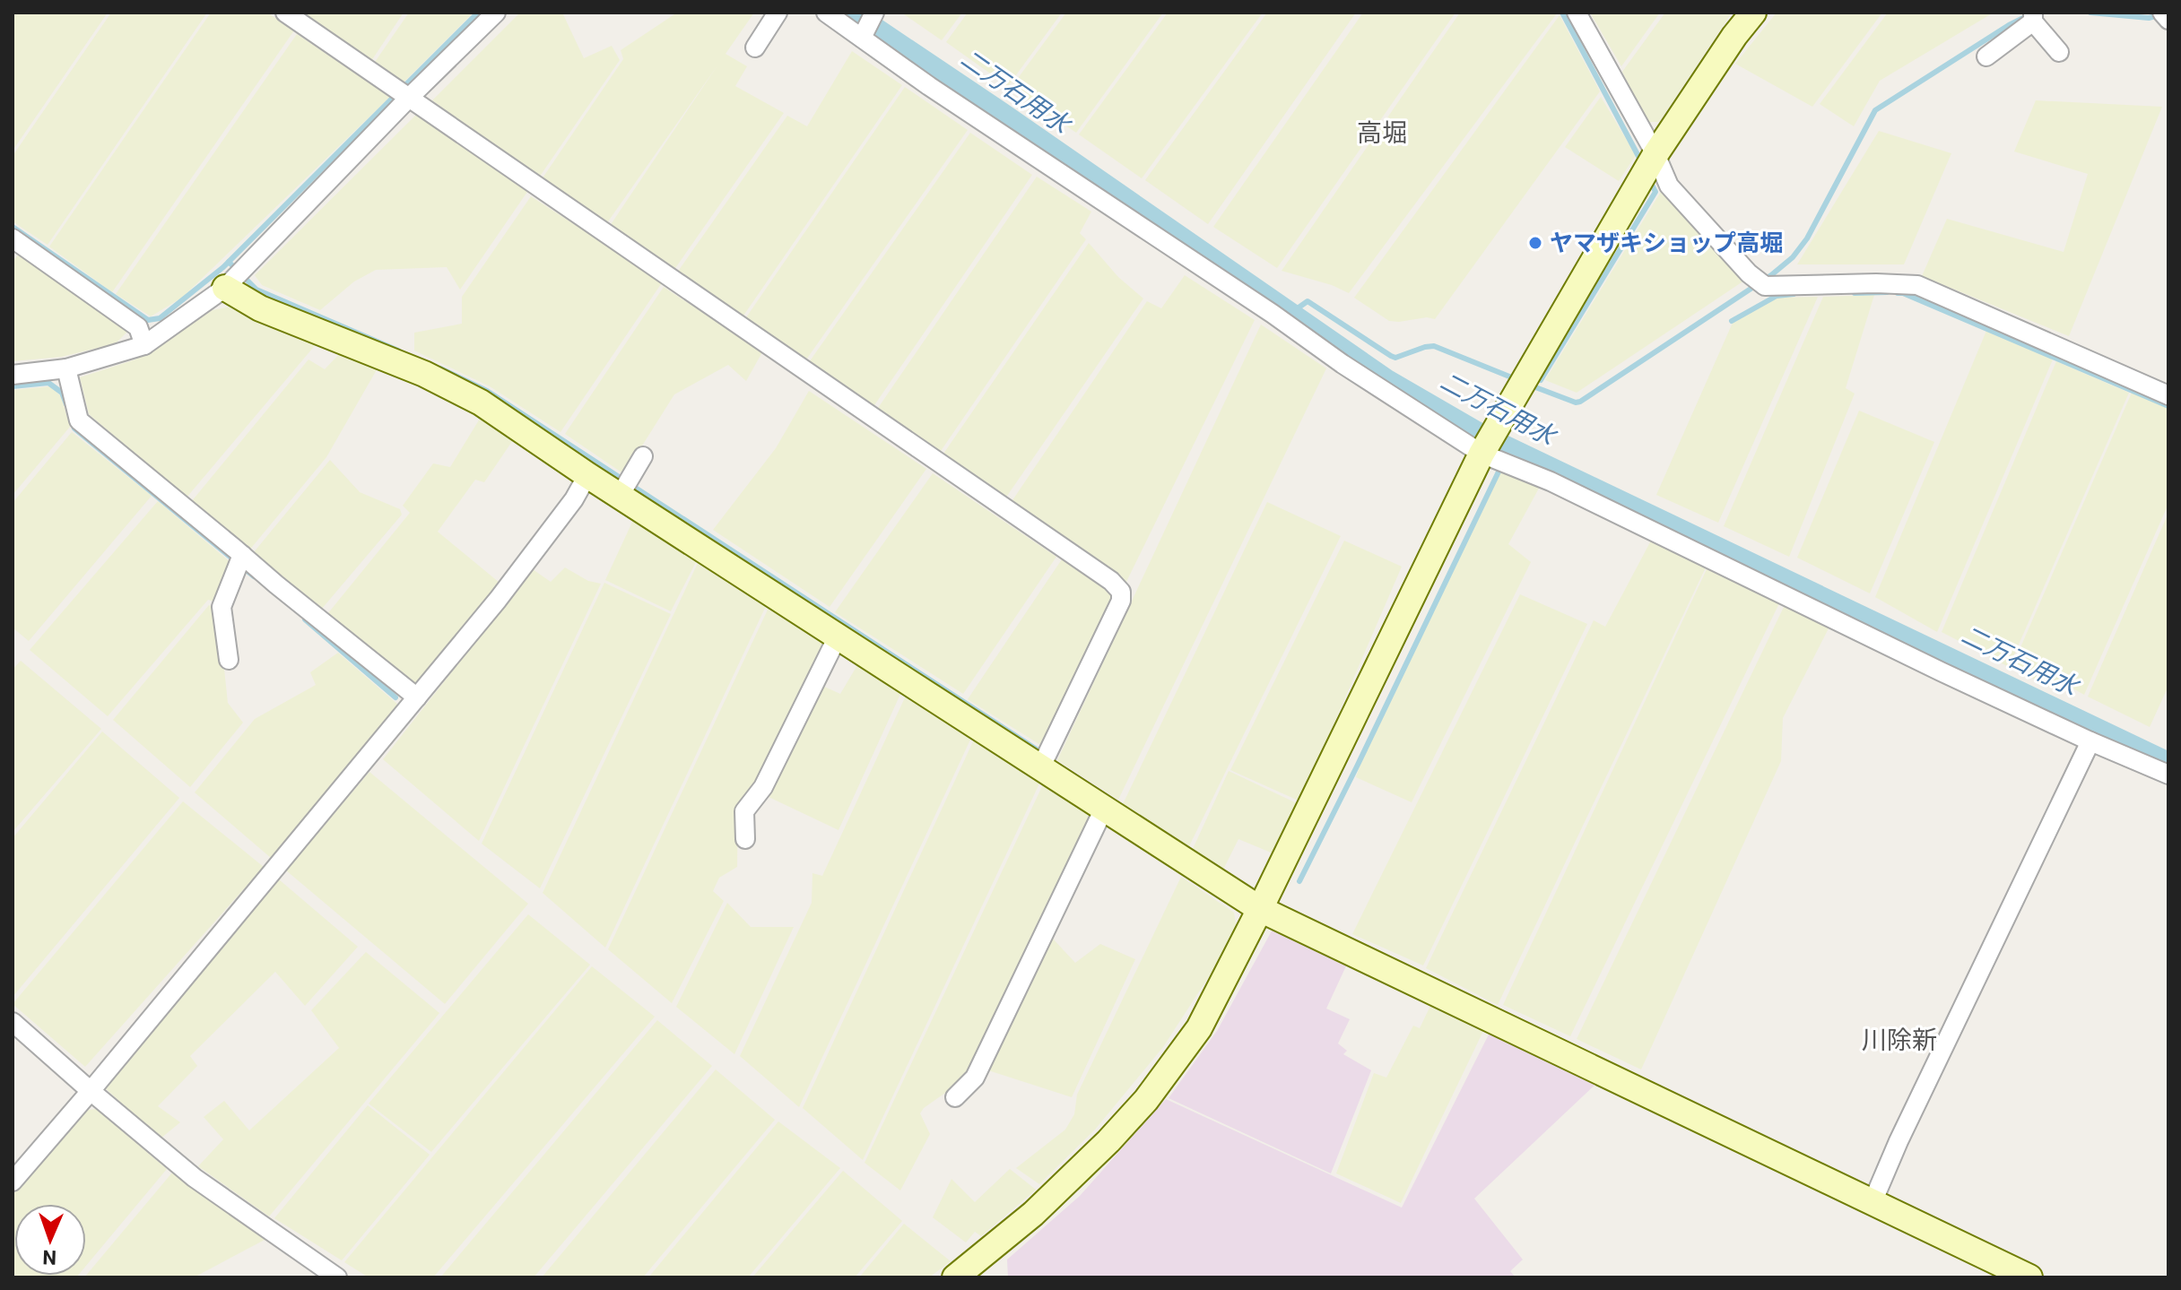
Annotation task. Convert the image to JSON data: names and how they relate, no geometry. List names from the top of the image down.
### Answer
{
  "districts": ["高堀", "川除新"],
  "water": ["二万石用水"],
  "places": ["ヤマザキショップ高堀"],
  "north": "bottom"
}
